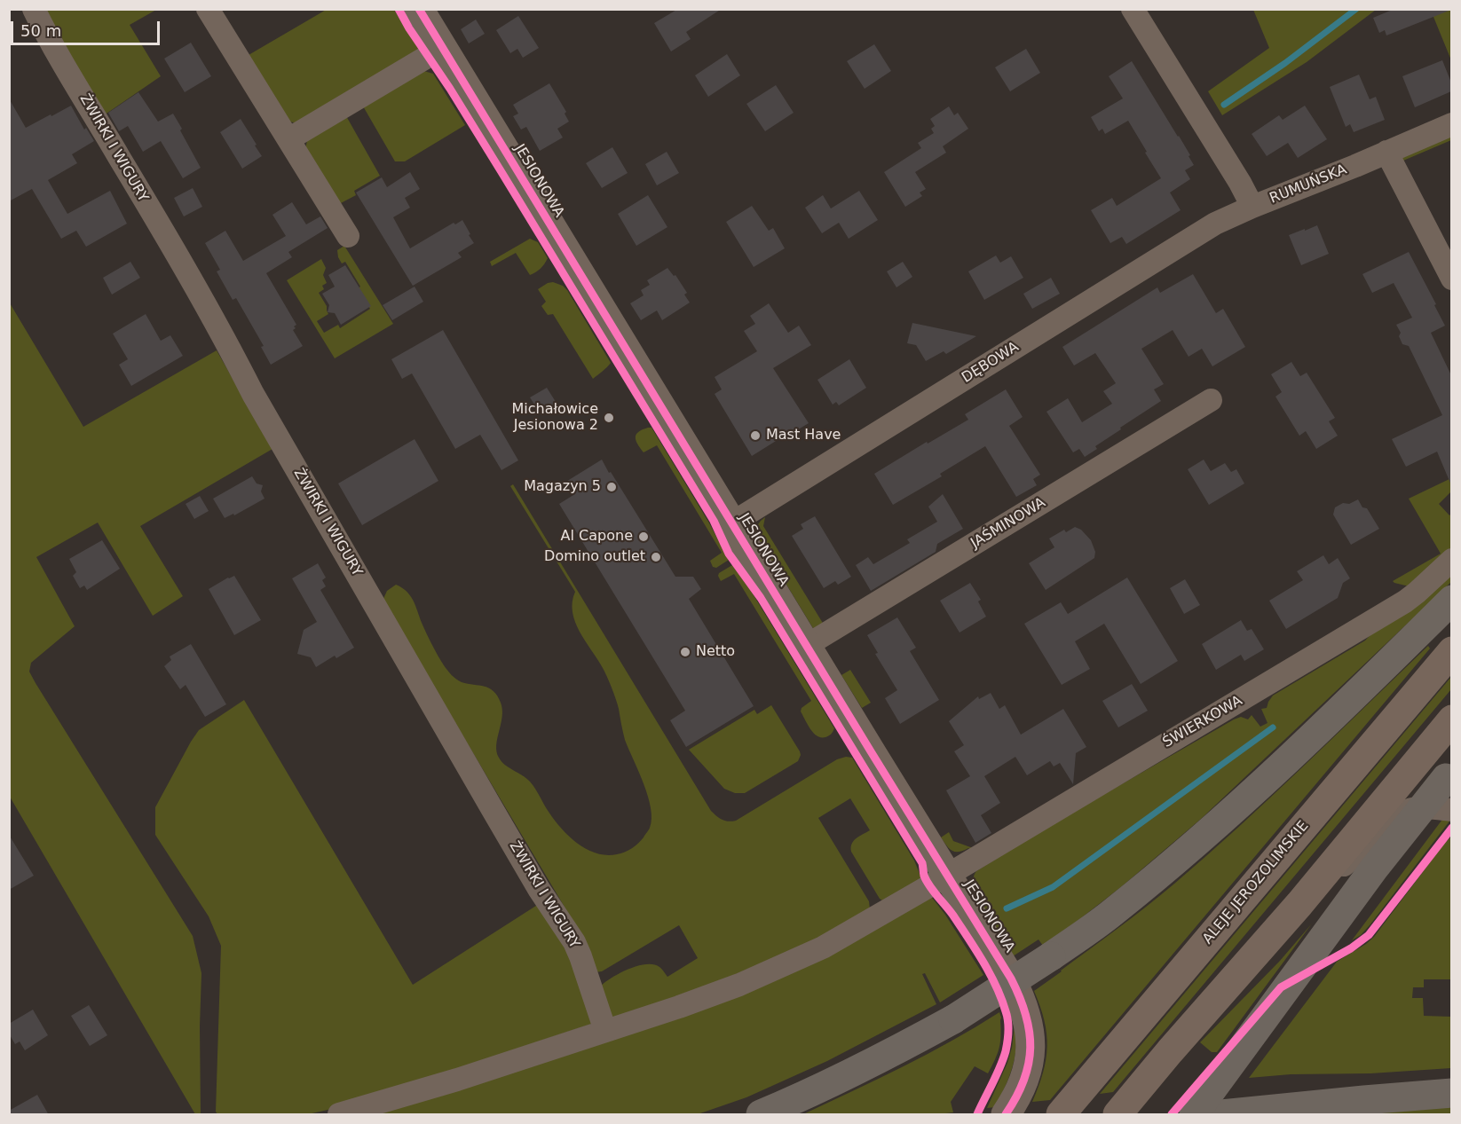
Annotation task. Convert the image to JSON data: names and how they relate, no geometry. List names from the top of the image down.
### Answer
{
  "streets": {
    "main road": ["ALEJE JEROZOLIMSKIE"],
    "street": [
      "ŻWIRKI I WIGURY",
      "JESIONOWA",
      "RUMUŃSKA",
      "DĘBOWA",
      "JAŚMINOWA",
      "ŚWIERKOWA"
    ]
  },
  "crossings": [
    ["ŻWIRKI I WIGURY", "ŚWIERKOWA"],
    ["JESIONOWA", "DĘBOWA"],
    ["JESIONOWA", "JAŚMINOWA"],
    ["JESIONOWA", "ŚWIERKOWA"],
    ["RUMUŃSKA", "DĘBOWA"]
  ],
  "places": [
    "Michałowice Jesionowa 2",
    "Mast Have",
    "Magazyn 5",
    "Al Capone",
    "Domino outlet",
    "Netto"
  ],
  "scale_bar": "50 m"
}
